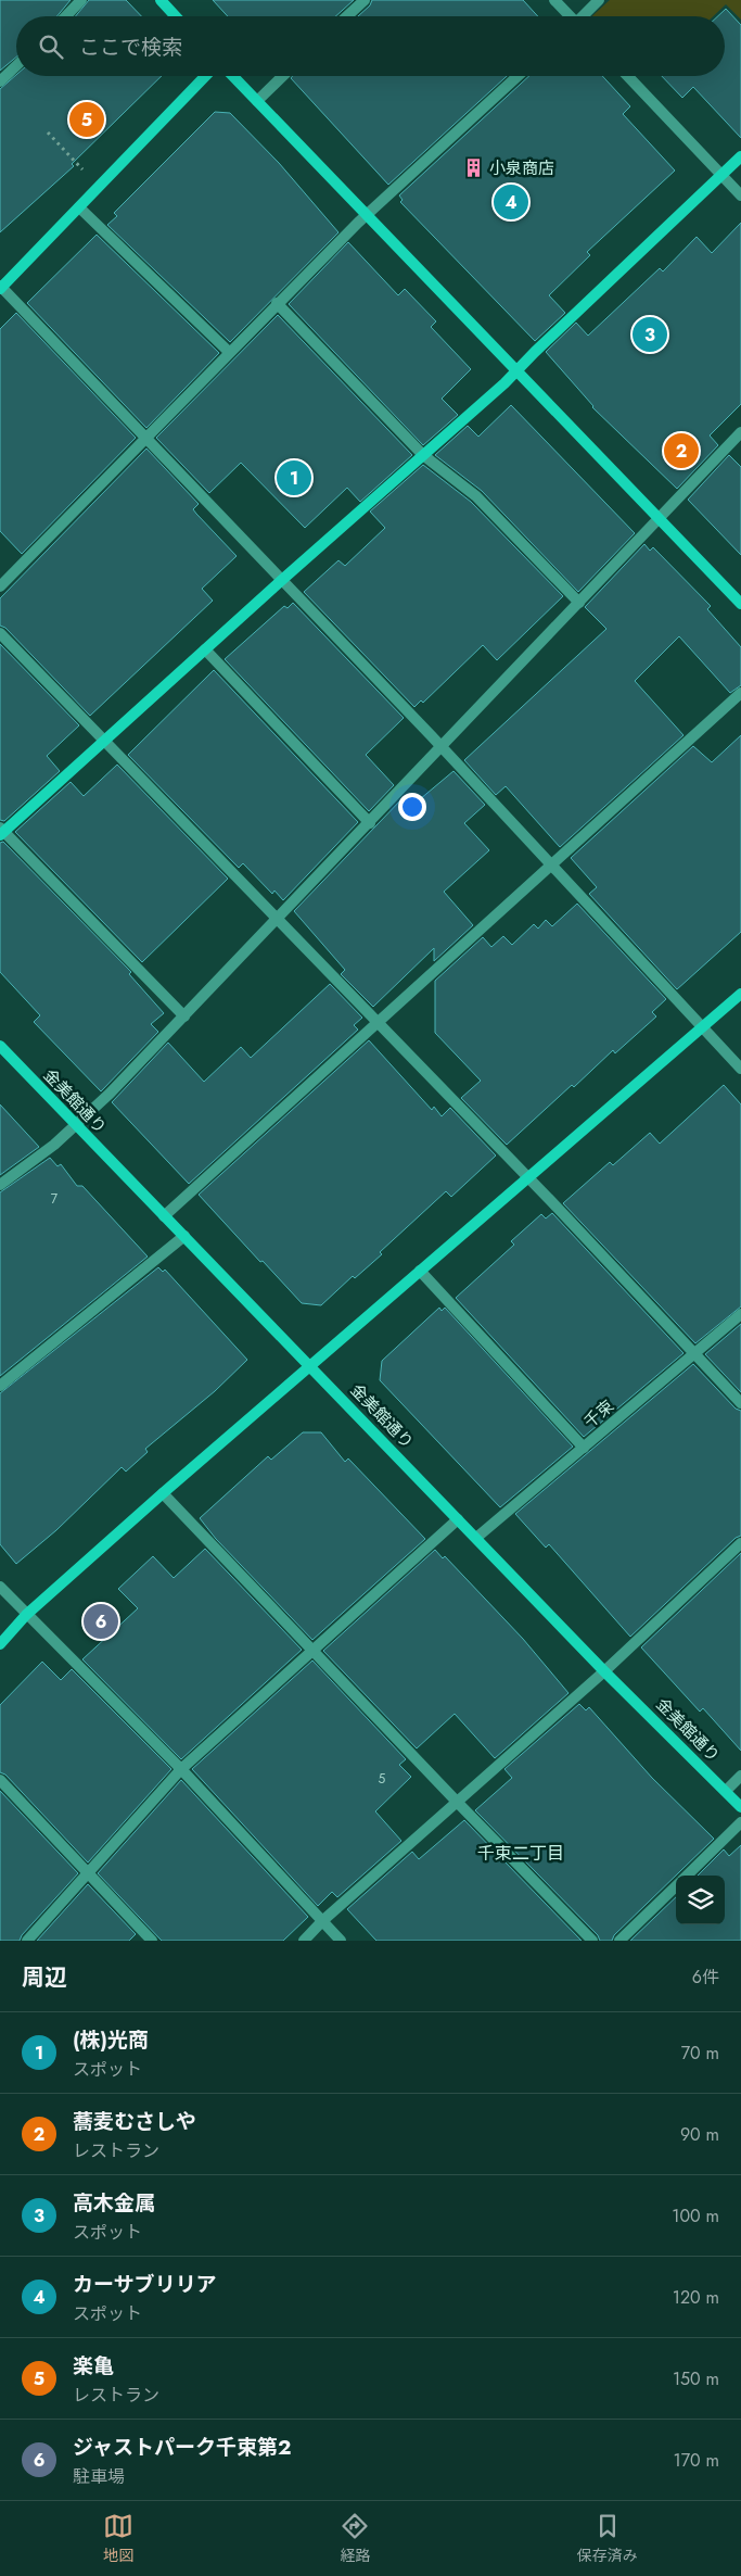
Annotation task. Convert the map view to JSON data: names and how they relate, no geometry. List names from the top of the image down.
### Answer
{
  "streets": {
    "street": ["金美館通り", "千束"]
  },
  "crossings": [
    ["金美館通り", "千束"]
  ],
  "districts": ["千束二丁目"],
  "places": {
    "building": ["小泉商店"]
  },
  "house_numbers": ["7", "5"],
  "page": {
    "search": "ここで検索",
    "pins": [
      "5",
      "4",
      "3",
      "2",
      "1",
      "6"
    ],
    "heading": ["周辺", "6件"],
    "list": [
      {
        "mark": "1",
        "name": "(株)光商",
        "note": "スポット",
        "value": "70 m"
      },
      {
        "mark": "2",
        "name": "蕎麦むさしや",
        "note": "レストラン",
        "value": "90 m"
      },
      {
        "mark": "3",
        "name": "高木金属",
        "note": "スポット",
        "value": "100 m"
      },
      {
        "mark": "4",
        "name": "カーサブリリア",
        "note": "スポット",
        "value": "120 m"
      },
      {
        "mark": "5",
        "name": "楽亀",
        "note": "レストラン",
        "value": "150 m"
      },
      {
        "mark": "6",
        "name": "ジャストパーク千束第2",
        "note": "駐車場",
        "value": "170 m"
      }
    ],
    "nav": ["地図", "経路", "保存済み"]
  }
}
